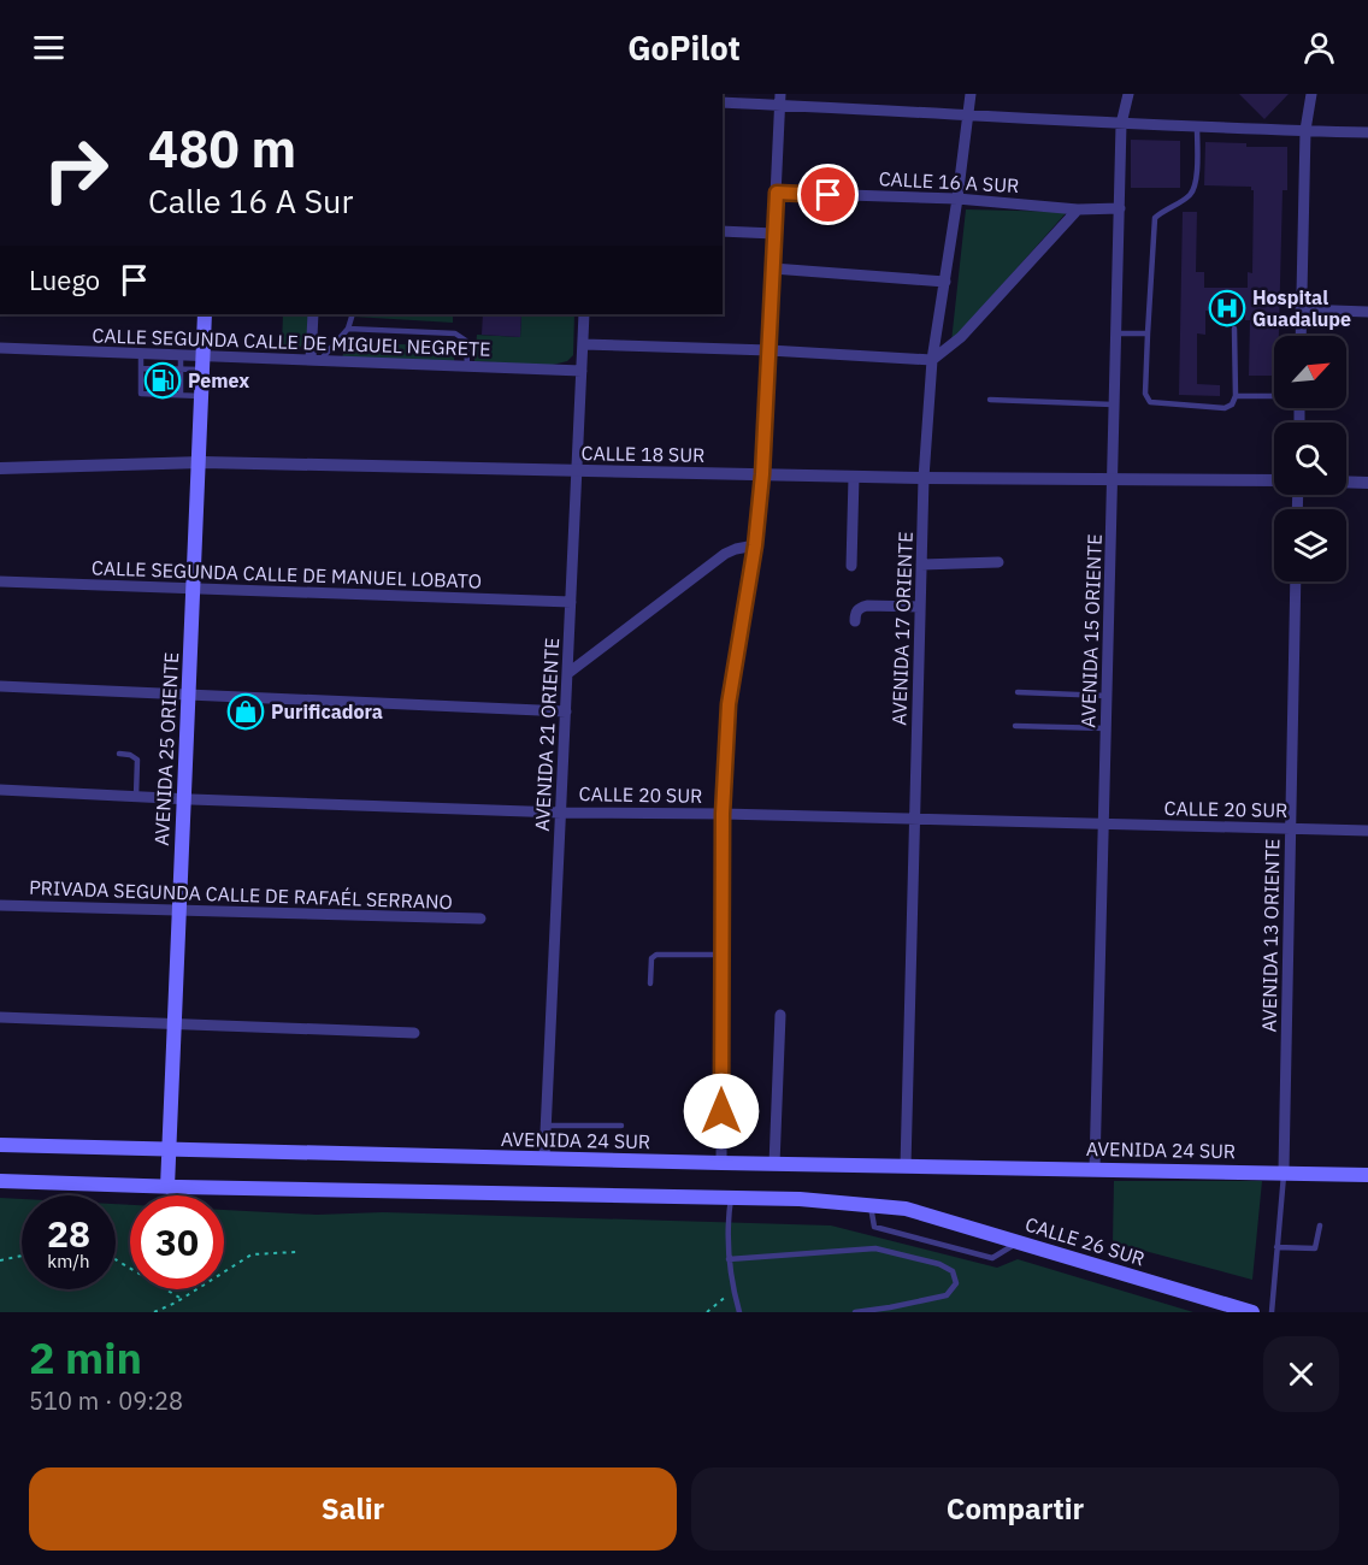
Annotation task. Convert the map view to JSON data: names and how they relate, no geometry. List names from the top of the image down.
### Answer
{
  "streets": {
    "main road": ["AVENIDA 25 ORIENTE", "AVENIDA 24 SUR", "CALLE 26 SUR"],
    "street": [
      "CALLE 16 A SUR",
      "CALLE SEGUNDA CALLE DE MIGUEL NEGRETE",
      "CALLE 18 SUR",
      "CALLE SEGUNDA CALLE DE MANUEL LOBATO",
      "AVENIDA 17 ORIENTE",
      "AVENIDA 15 ORIENTE",
      "AVENIDA 21 ORIENTE",
      "CALLE 20 SUR",
      "PRIVADA SEGUNDA CALLE DE RAFAÉL SERRANO",
      "AVENIDA 13 ORIENTE"
    ]
  },
  "crossings": [
    ["CALLE 16 A SUR", "AVENIDA 17 ORIENTE"],
    ["CALLE 16 A SUR", "AVENIDA 15 ORIENTE"],
    ["CALLE SEGUNDA CALLE DE MIGUEL NEGRETE", "AVENIDA 21 ORIENTE"],
    ["CALLE SEGUNDA CALLE DE MIGUEL NEGRETE", "AVENIDA 25 ORIENTE"],
    ["CALLE 18 SUR", "AVENIDA 17 ORIENTE"],
    ["CALLE 18 SUR", "AVENIDA 15 ORIENTE"],
    ["CALLE 18 SUR", "AVENIDA 21 ORIENTE"],
    ["CALLE 18 SUR", "AVENIDA 25 ORIENTE"],
    ["CALLE SEGUNDA CALLE DE MANUEL LOBATO", "AVENIDA 21 ORIENTE"],
    ["CALLE SEGUNDA CALLE DE MANUEL LOBATO", "AVENIDA 25 ORIENTE"],
    ["AVENIDA 17 ORIENTE", "CALLE 20 SUR"],
    ["AVENIDA 17 ORIENTE", "AVENIDA 24 SUR"],
    ["AVENIDA 15 ORIENTE", "CALLE 20 SUR"],
    ["AVENIDA 15 ORIENTE", "AVENIDA 24 SUR"],
    ["AVENIDA 21 ORIENTE", "CALLE 20 SUR"],
    ["AVENIDA 21 ORIENTE", "AVENIDA 24 SUR"],
    ["AVENIDA 25 ORIENTE", "CALLE 20 SUR"],
    ["AVENIDA 25 ORIENTE", "PRIVADA SEGUNDA CALLE DE RAFAÉL SERRANO"],
    ["AVENIDA 25 ORIENTE", "AVENIDA 24 SUR"],
    ["CALLE 20 SUR", "AVENIDA 13 ORIENTE"],
    ["AVENIDA 13 ORIENTE", "AVENIDA 24 SUR"]
  ],
  "places": {
    "hospital": ["Hospital Guadalupe"],
    "fuel station": ["Pemex"],
    "shop": ["Purificadora"]
  },
  "north": "top right",
  "page": {
    "header": "GoPilot",
    "turn": ["480 m", "Calle 16 A Sur"],
    "then": "Luego",
    "speed": "28 km/h",
    "limit": "30",
    "heading": ["2 min", "510 m · 09:28"],
    "buttons": ["Salir", "Compartir"]
  }
}
